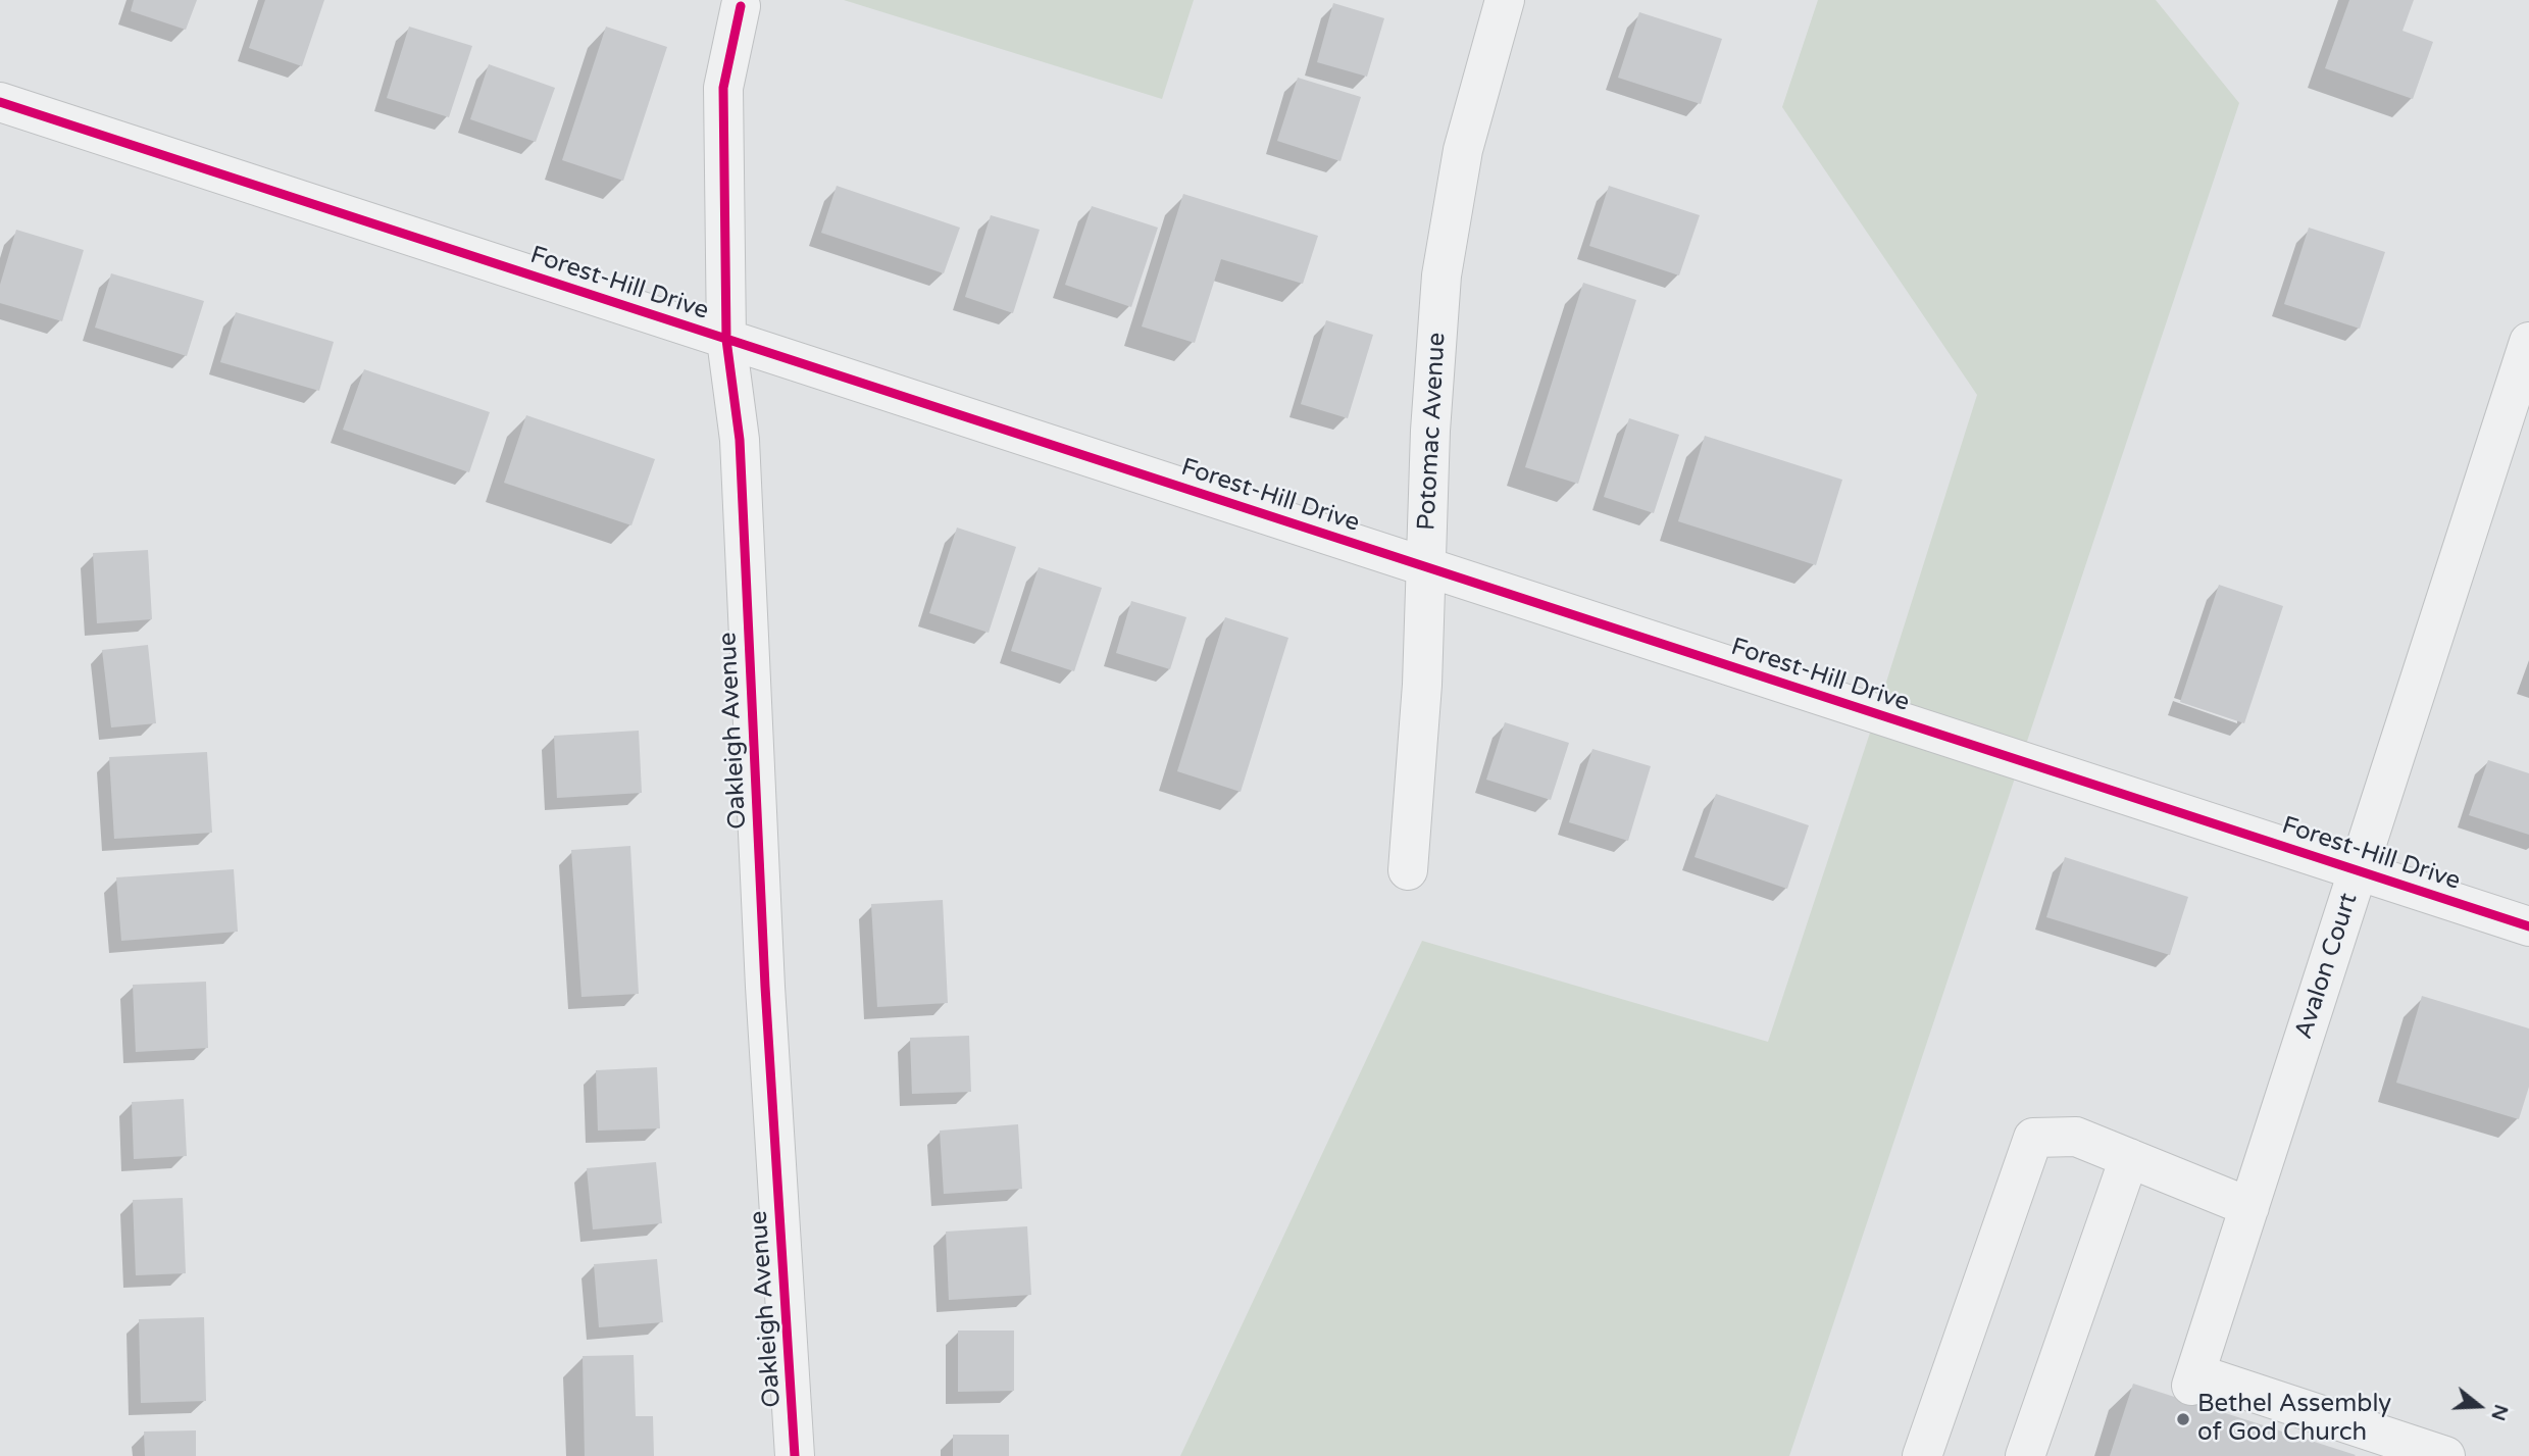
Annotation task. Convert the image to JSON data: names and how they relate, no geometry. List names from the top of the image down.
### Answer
{
  "streets": {
    "street": [
      "Forest-Hill Drive",
      "Potomac Avenue",
      "Oakleigh Avenue",
      "Avalon Court"
    ]
  },
  "crossings": [
    ["Forest-Hill Drive", "Potomac Avenue"],
    ["Forest-Hill Drive", "Oakleigh Avenue"],
    ["Forest-Hill Drive", "Avalon Court"]
  ],
  "places": ["Bethel Assembly of God Church"],
  "north": "right"
}
